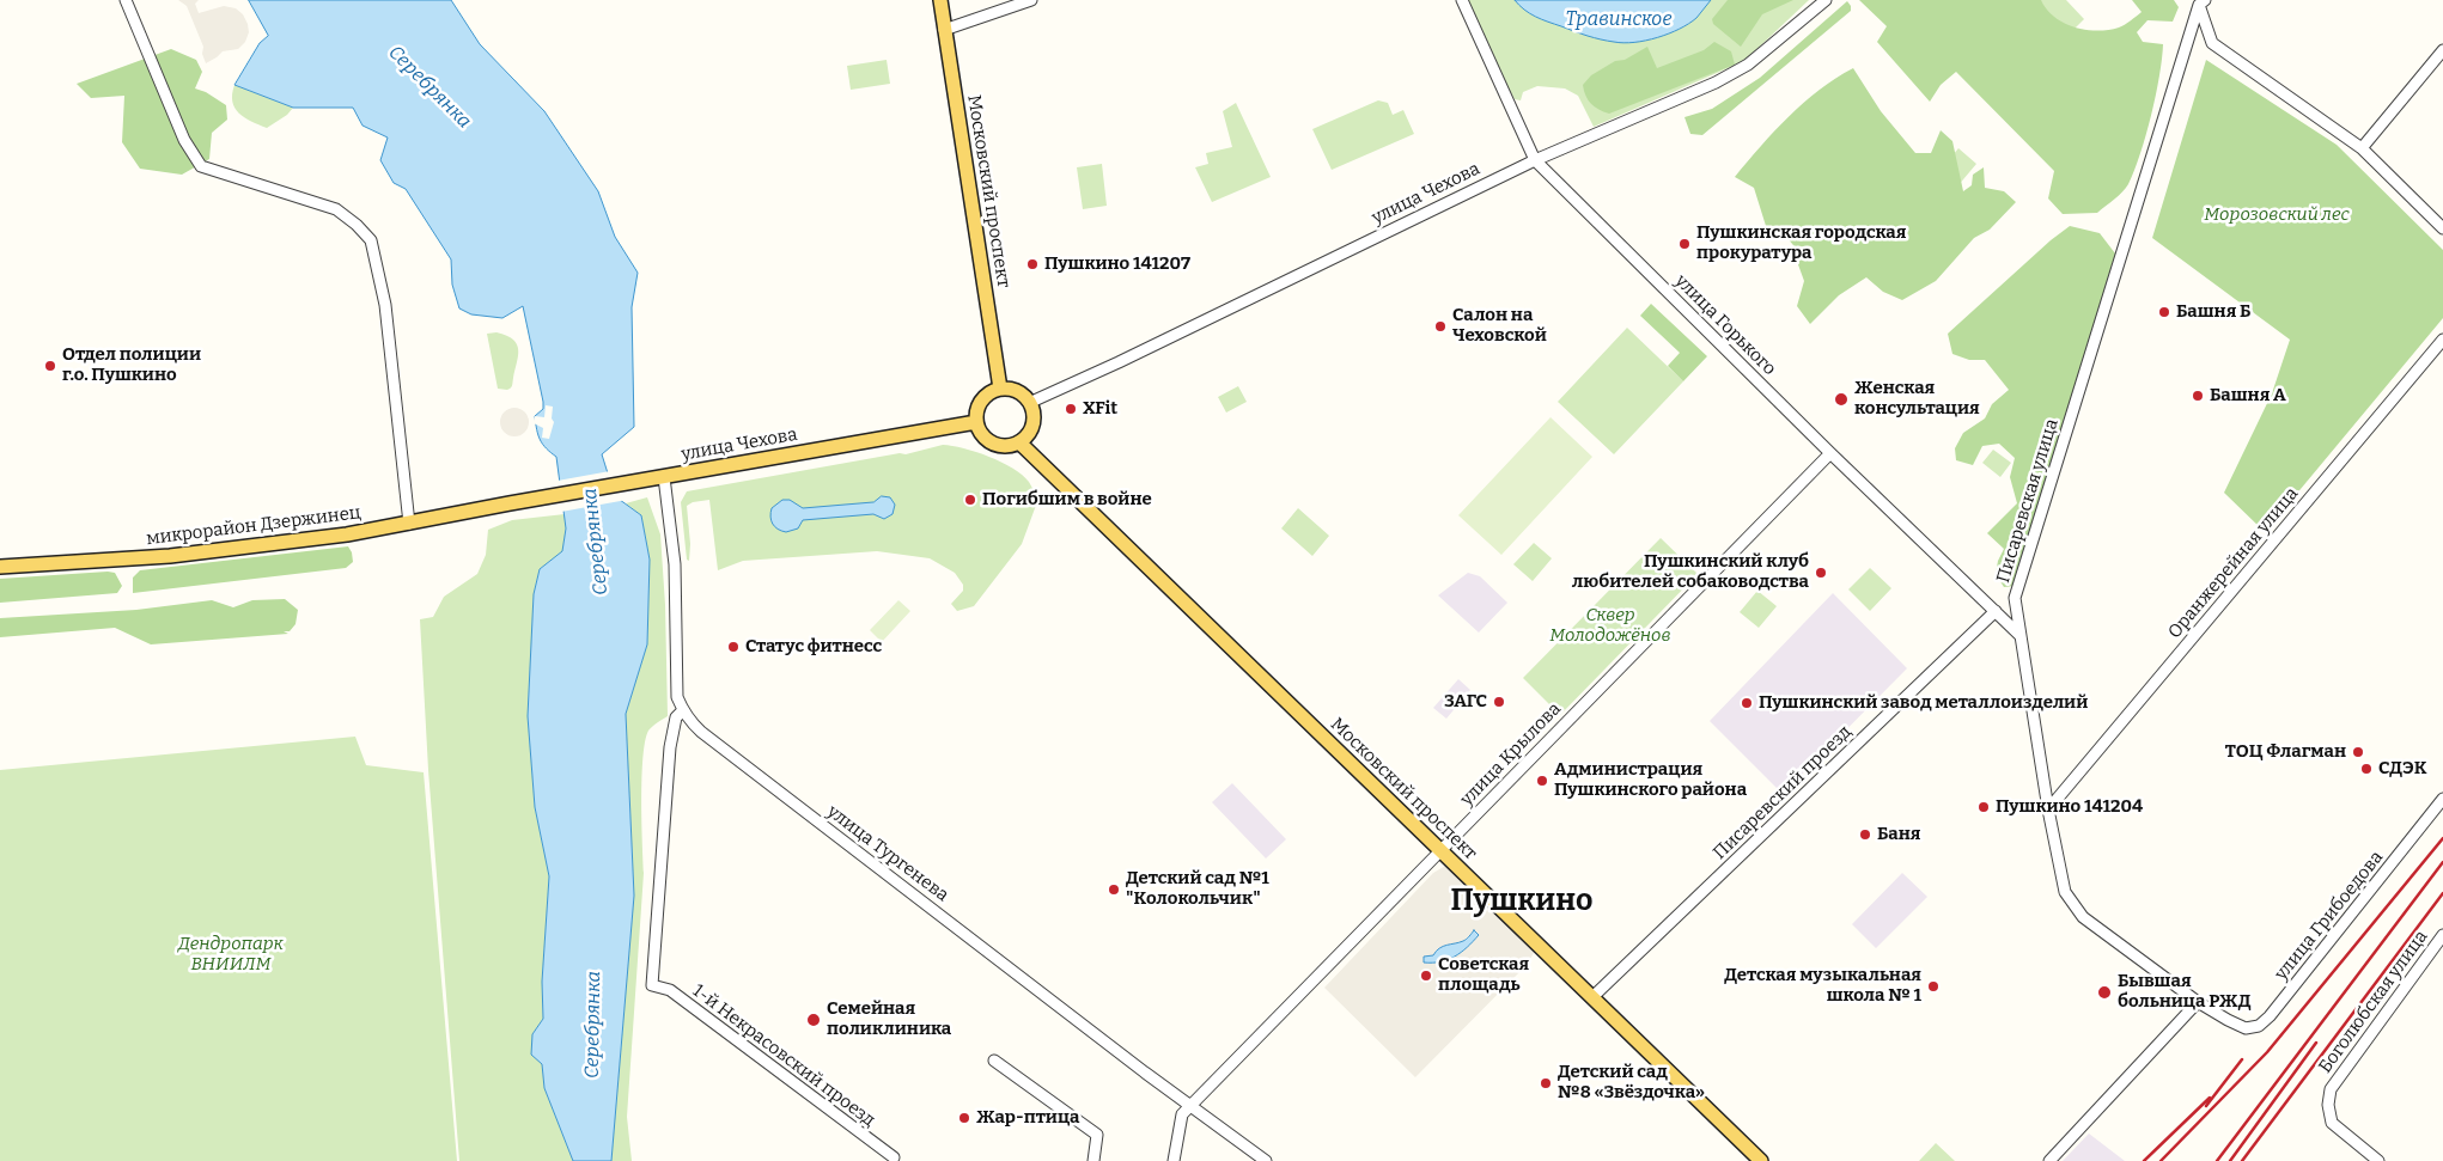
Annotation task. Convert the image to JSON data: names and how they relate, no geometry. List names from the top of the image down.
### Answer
{
  "streets": {
    "main road": ["Московский проспект", "улица Чехова", "микрорайон Дзержинец"],
    "street": [
      "улица Горького",
      "Писаревская улица",
      "Оранжерейная улица",
      "улица Крылова",
      "Писаревский проезд",
      "улица Тургенева",
      "улица Грибоедова",
      "Боголюбская улица",
      "1-й Некрасовский проезд"
    ]
  },
  "crossings": [
    ["Московский проспект", "улица Чехова"],
    ["Московский проспект", "улица Крылова"],
    ["Московский проспект", "Писаревский проезд"],
    ["улица Чехова", "улица Горького"],
    ["улица Чехова", "микрорайон Дзержинец"],
    ["улица Горького", "Писаревская улица"],
    ["улица Горького", "улица Крылова"],
    ["улица Горького", "Писаревский проезд"],
    ["Писаревская улица", "Оранжерейная улица"],
    ["Писаревская улица", "улица Грибоедова"],
    ["улица Крылова", "улица Тургенева"],
    ["улица Тургенева", "1-й Некрасовский проезд"]
  ],
  "districts": ["Пушкино"],
  "water": ["Травинское", "Серебрянка"],
  "parks": ["Морозовский лес", "Сквер Молодожёнов", "Дендропарк ВНИИЛМ"],
  "places": [
    "Пушкинская городская прокуратура",
    "Пушкино 141207",
    "Башня Б",
    "Салон на Чеховской",
    "Отдел полиции г.о. Пушкино",
    "Башня А",
    "Женская консультация",
    "XFit",
    "Погибшим в войне",
    "Пушкинский клуб любителей собаководства",
    "Статус фитнесс",
    "ЗАГС",
    "Пушкинский завод металлоизделий",
    "ТОЦ Флагман",
    "СДЭК",
    "Администрация Пушкинского района",
    "Пушкино 141204",
    "Баня",
    "Детский сад №1 \"Колокольчик\"",
    "Советская площадь",
    "Детская музыкальная школа № 1",
    "Бывшая больница РЖД",
    "Семейная поликлиника",
    "Детский сад №8 «Звёздочка»",
    "Жар-птица"
  ]
}
